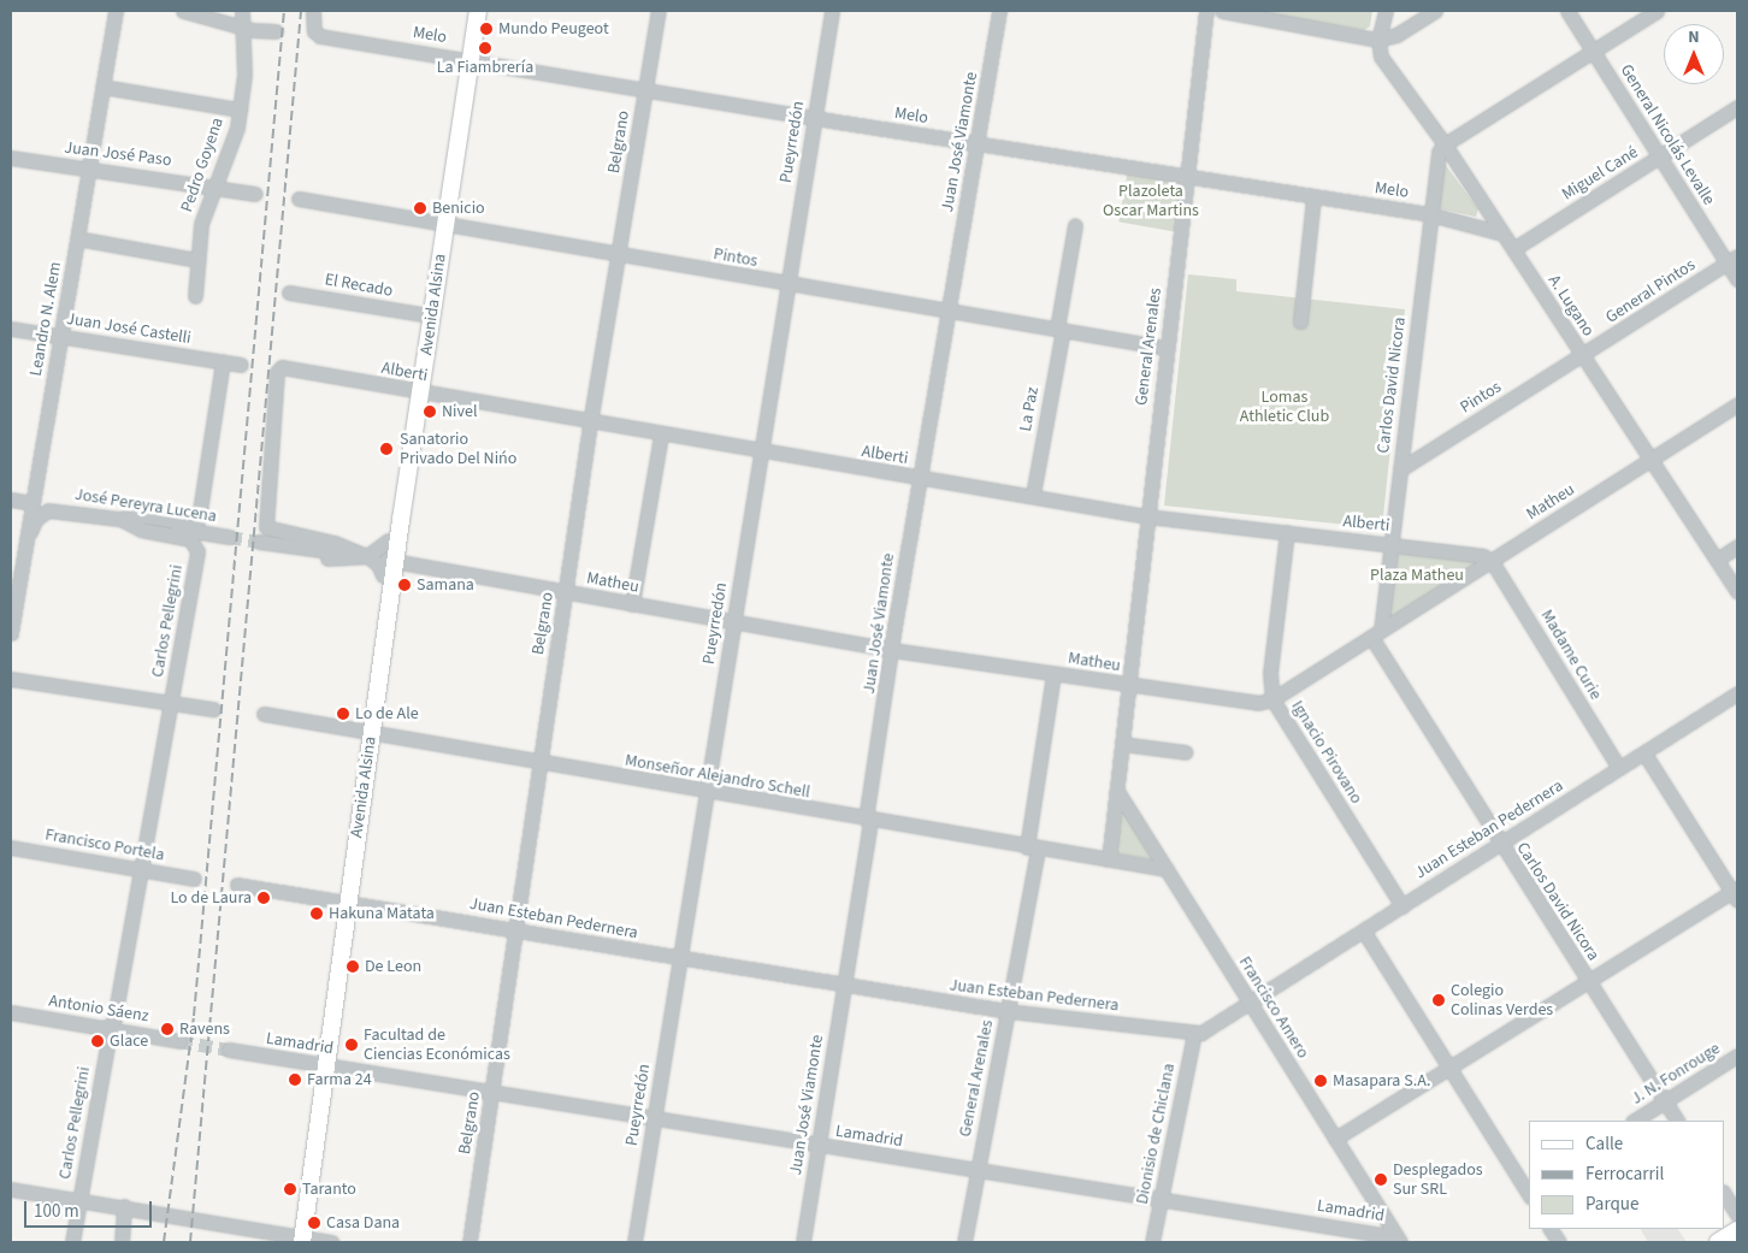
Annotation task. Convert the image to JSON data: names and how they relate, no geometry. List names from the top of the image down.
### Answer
{
  "streets": {
    "main road": ["Avenida Alsina"],
    "street": [
      "Melo",
      "General Nicolás Levalle",
      "Belgrano",
      "Pueyrredón",
      "Juan José Viamonte",
      "Juan José Paso",
      "Pedro Goyena",
      "Miguel Cané",
      "Pintos",
      "El Recado",
      "General Pintos",
      "A. Lugano",
      "Leandro N. Alem",
      "Juan José Castelli",
      "General Arenales",
      "Alberti",
      "Carlos David Nicora",
      "La Paz",
      "Matheu",
      "José Pereyra Lucena",
      "Carlos Pellegrini",
      "Madame Curie",
      "Ignacio Pirovano",
      "Monseñor Alejandro Schell",
      "Juan Esteban Pedernera",
      "Francisco Portela",
      "Francisco Amero",
      "Antonio Sáenz",
      "Lamadrid",
      "J. N. Fonrouge",
      "Dionisio de Chiclana"
    ]
  },
  "crossings": [
    ["Melo", "Belgrano"],
    ["Melo", "Pueyrredón"],
    ["Melo", "Juan José Viamonte"],
    ["Melo", "Avenida Alsina"],
    ["Melo", "A. Lugano"],
    ["Melo", "General Arenales"],
    ["Melo", "Carlos David Nicora"],
    ["General Nicolás Levalle", "Miguel Cané"],
    ["General Nicolás Levalle", "General Pintos"],
    ["Belgrano", "Pintos"],
    ["Belgrano", "Alberti"],
    ["Belgrano", "Matheu"],
    ["Belgrano", "Monseñor Alejandro Schell"],
    ["Belgrano", "Juan Esteban Pedernera"],
    ["Belgrano", "Lamadrid"],
    ["Pueyrredón", "Pintos"],
    ["Pueyrredón", "Alberti"],
    ["Pueyrredón", "Matheu"],
    ["Pueyrredón", "Monseñor Alejandro Schell"],
    ["Pueyrredón", "Juan Esteban Pedernera"],
    ["Pueyrredón", "Lamadrid"],
    ["Juan José Viamonte", "Pintos"],
    ["Juan José Viamonte", "Alberti"],
    ["Juan José Viamonte", "Matheu"],
    ["Juan José Viamonte", "Monseñor Alejandro Schell"],
    ["Juan José Viamonte", "Juan Esteban Pedernera"],
    ["Juan José Viamonte", "Lamadrid"],
    ["Juan José Paso", "Pedro Goyena"],
    ["Juan José Paso", "Leandro N. Alem"],
    ["Miguel Cané", "A. Lugano"],
    ["Pintos", "General Pintos"],
    ["Pintos", "Avenida Alsina"],
    ["Pintos", "A. Lugano"],
    ["Pintos", "General Arenales"],
    ["Pintos", "Carlos David Nicora"],
    ["Pintos", "La Paz"],
    ["El Recado", "Avenida Alsina"],
    ["General Pintos", "A. Lugano"],
    ["Avenida Alsina", "Alberti"],
    ["Avenida Alsina", "Matheu"],
    ["Avenida Alsina", "Monseñor Alejandro Schell"],
    ["Avenida Alsina", "Juan Esteban Pedernera"],
    ["Avenida Alsina", "Lamadrid"],
    ["A. Lugano", "Carlos David Nicora"],
    ["A. Lugano", "Matheu"],
    ["Leandro N. Alem", "Juan José Castelli"],
    ["Leandro N. Alem", "José Pereyra Lucena"],
    ["General Arenales", "Alberti"],
    ["General Arenales", "Matheu"],
    ["General Arenales", "Monseñor Alejandro Schell"],
    ["General Arenales", "Juan Esteban Pedernera"],
    ["General Arenales", "Lamadrid"],
    ["Alberti", "Carlos David Nicora"],
    ["Alberti", "La Paz"],
    ["Alberti", "Matheu"],
    ["Alberti", "Madame Curie"],
    ["Alberti", "Ignacio Pirovano"],
    ["Carlos David Nicora", "Matheu"],
    ["Carlos David Nicora", "Juan Esteban Pedernera"],
    ["Carlos David Nicora", "J. N. Fonrouge"],
    ["Matheu", "Madame Curie"],
    ["Matheu", "Ignacio Pirovano"],
    ["José Pereyra Lucena", "Carlos Pellegrini"],
    ["Carlos Pellegrini", "Francisco Portela"],
    ["Carlos Pellegrini", "Antonio Sáenz"],
    ["Madame Curie", "Juan Esteban Pedernera"],
    ["Ignacio Pirovano", "Juan Esteban Pedernera"],
    ["Monseñor Alejandro Schell", "Francisco Amero"],
    ["Juan Esteban Pedernera", "Francisco Amero"],
    ["Juan Esteban Pedernera", "Dionisio de Chiclana"],
    ["Francisco Amero", "Lamadrid"],
    ["Lamadrid", "Dionisio de Chiclana"]
  ],
  "parks": ["Plazoleta Oscar Martins", "Lomas Athletic Club", "Plaza Matheu"],
  "places": [
    "Mundo Peugeot",
    "La Fiambrería",
    "Benicio",
    "Nivel",
    "Sanatorio Privado Del Nińo",
    "Samana",
    "Lo de Ale",
    "Lo de Laura",
    "Hakuna Matata",
    "De Leon",
    "Colegio Colinas Verdes",
    "Ravens",
    "Glace",
    "Facultad de Ciencias Económicas",
    "Farma 24",
    "Masapara S.A.",
    "Desplegados Sur SRL",
    "Taranto",
    "Casa Dana"
  ],
  "legend": ["Calle", "Ferrocarril", "Parque"],
  "scale_bar": "100 m",
  "north": "top"
}
